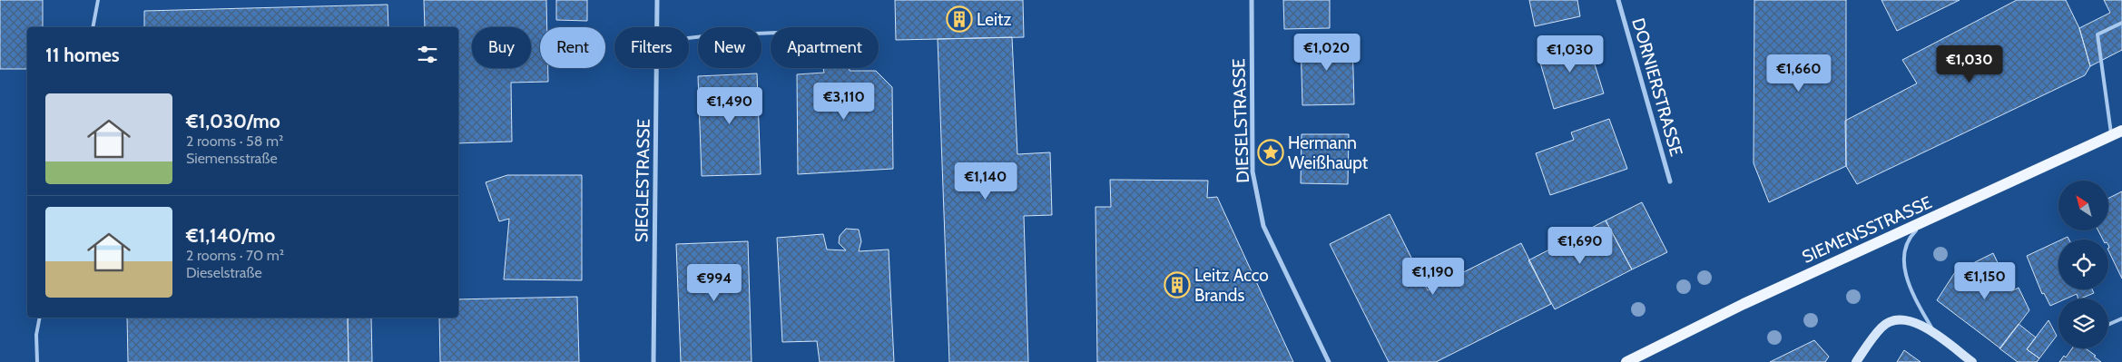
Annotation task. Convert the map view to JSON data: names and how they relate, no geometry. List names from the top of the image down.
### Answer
{
  "streets": {
    "main road": ["SIEMENSSTRASSE"],
    "street": ["DORNIERSTRASSE", "DIESELSTRASSE", "SIEGLESTRASSE"]
  },
  "places": {
    "building": ["Leitz", "Leitz Acco Brands"],
    "place": ["Hermann Weißhaupt"]
  },
  "north": "top left",
  "page": {
    "chip": [
      "Buy",
      "Rent",
      "Filters",
      "New",
      "Apartment"
    ],
    "heading": "11 homes",
    "price": [
      "€1,020",
      "€1,030",
      "€1,030",
      "€1,660",
      "€3,110",
      "€1,490",
      "€1,140",
      "€1,690",
      "€1,190",
      "€1,150",
      "€994"
    ],
    "list": [
      {
        "name": "€1,030/mo",
        "note": "2 rooms · 58 m² · Siemensstraße"
      },
      {
        "name": "€1,140/mo",
        "note": "2 rooms · 70 m² · Dieselstraße"
      }
    ]
  }
}
